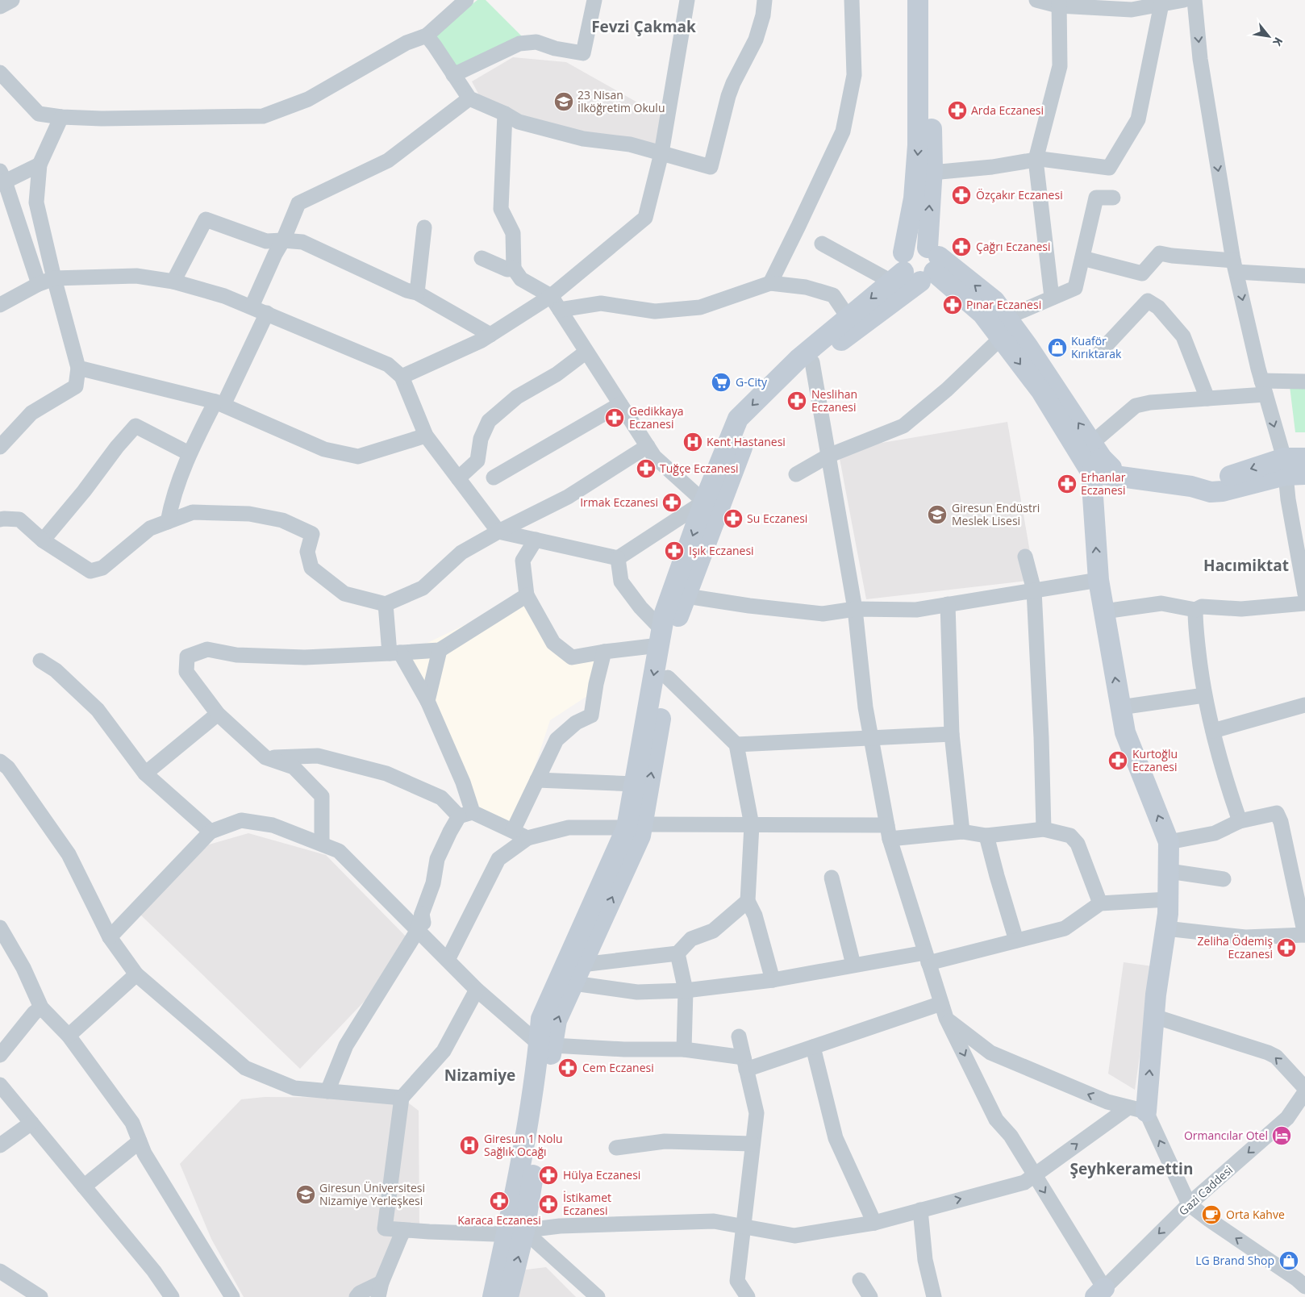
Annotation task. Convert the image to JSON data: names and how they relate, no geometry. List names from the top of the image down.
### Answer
{
  "streets": {
    "street": ["Gazi Caddesi"]
  },
  "districts": [
    "Fevzi Çakmak",
    "Hacımiktat",
    "Nizamiye",
    "Şeyhkeramettin"
  ],
  "places": {
    "school or university": ["23 Nisan İlköğretim Okulu", "Giresun Endüstri Meslek Lisesi", "Giresun Üniversitesi Nizamiye Yerleşkesi"],
    "pharmacy": [
      "Arda Eczanesi",
      "Özçakır Eczanesi",
      "Çağrı Eczanesi",
      "Pınar Eczanesi",
      "Neslihan Eczanesi",
      "Gedikkaya Eczanesi",
      "Tuğçe Eczanesi",
      "Erhanlar Eczanesi",
      "Irmak Eczanesi",
      "Su Eczanesi",
      "Işık Eczanesi",
      "Kurtoğlu Eczanesi",
      "Zeliha Ödemiş Eczanesi",
      "Cem Eczanesi",
      "Hülya Eczanesi",
      "Karaca Eczanesi",
      "İstikamet Eczanesi"
    ],
    "shop": ["Kuaför Kırıktarak", "LG Brand Shop"],
    "supermarket": ["G-City"],
    "hospital": ["Kent Hastanesi", "Giresun 1 Nolu Sağlık Ocağı"],
    "hotel": ["Ormancılar Otel"],
    "cafe": ["Orta Kahve"]
  },
  "north": "bottom right"
}
